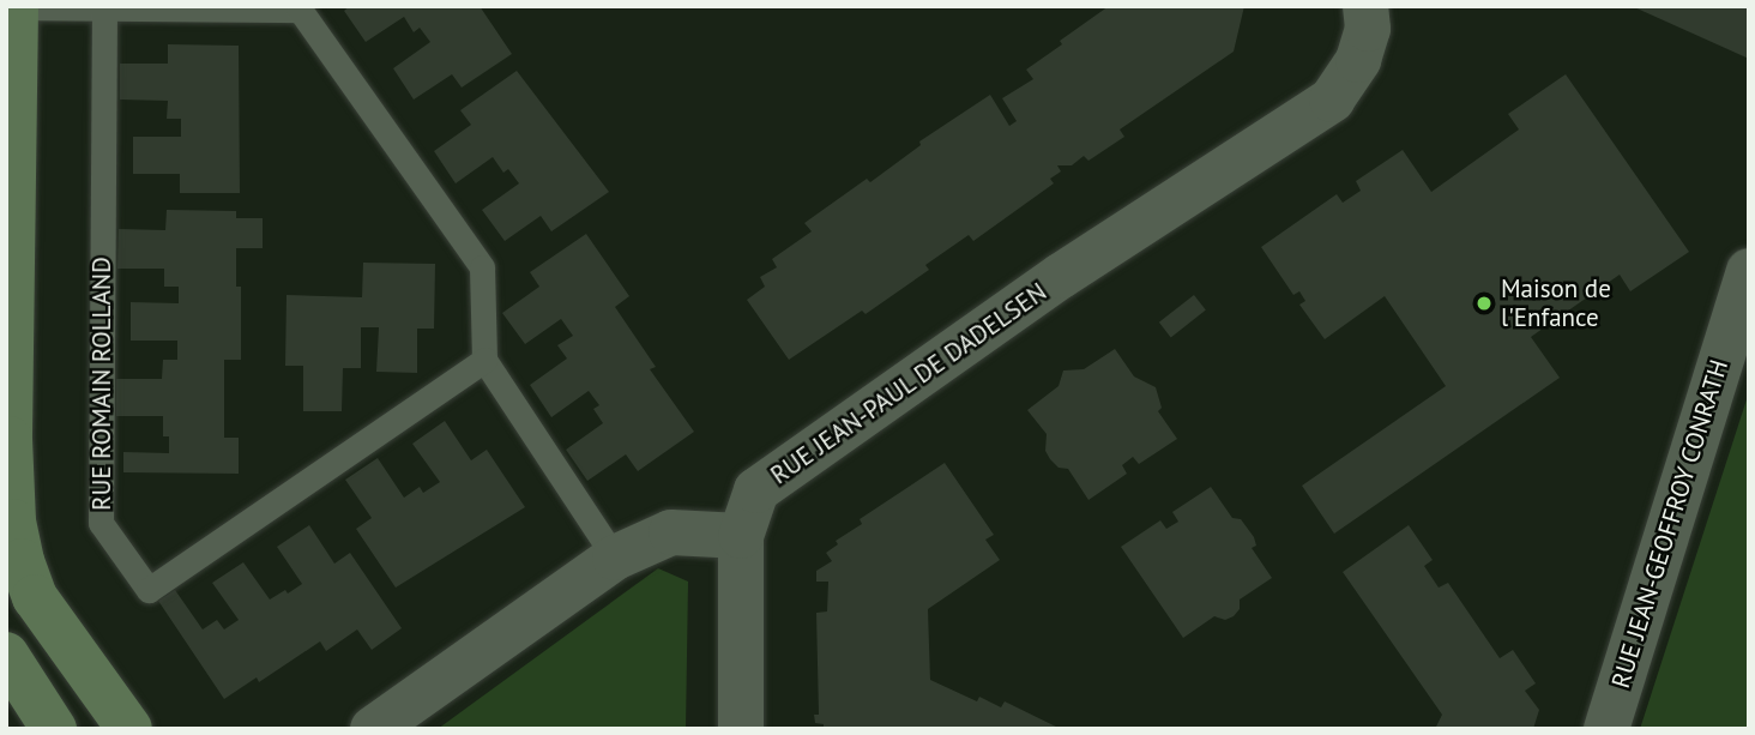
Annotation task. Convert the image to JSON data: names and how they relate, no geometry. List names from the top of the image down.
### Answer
{
  "streets": {
    "street": ["RUE JEAN-PAUL DE DADELSEN", "RUE JEAN-GEOFFROY CONRATH"],
    "lane": ["RUE ROMAIN ROLLAND"]
  },
  "places": ["Maison de l'Enfance"]
}
